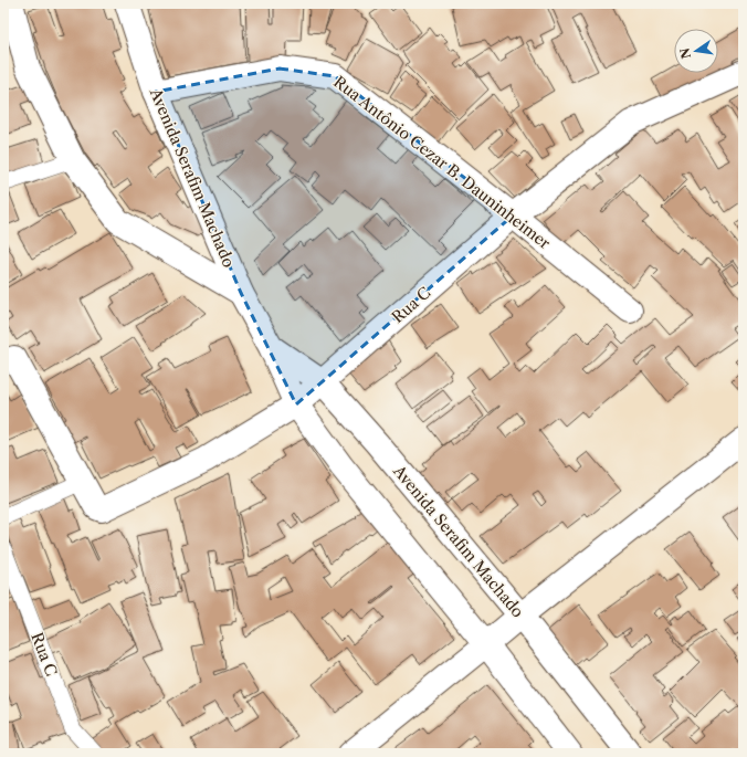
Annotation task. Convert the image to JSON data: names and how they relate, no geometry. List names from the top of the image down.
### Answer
{
  "streets": {
    "street": ["Rua Antônio Cezar B. Dauninheimer", "Avenida Serafim Machado", "Rua C"]
  },
  "crossings": [
    ["Rua Antônio Cezar B. Dauninheimer", "Avenida Serafim Machado"],
    ["Rua Antônio Cezar B. Dauninheimer", "Rua C"],
    ["Avenida Serafim Machado", "Rua C"]
  ],
  "north": "left"
}
